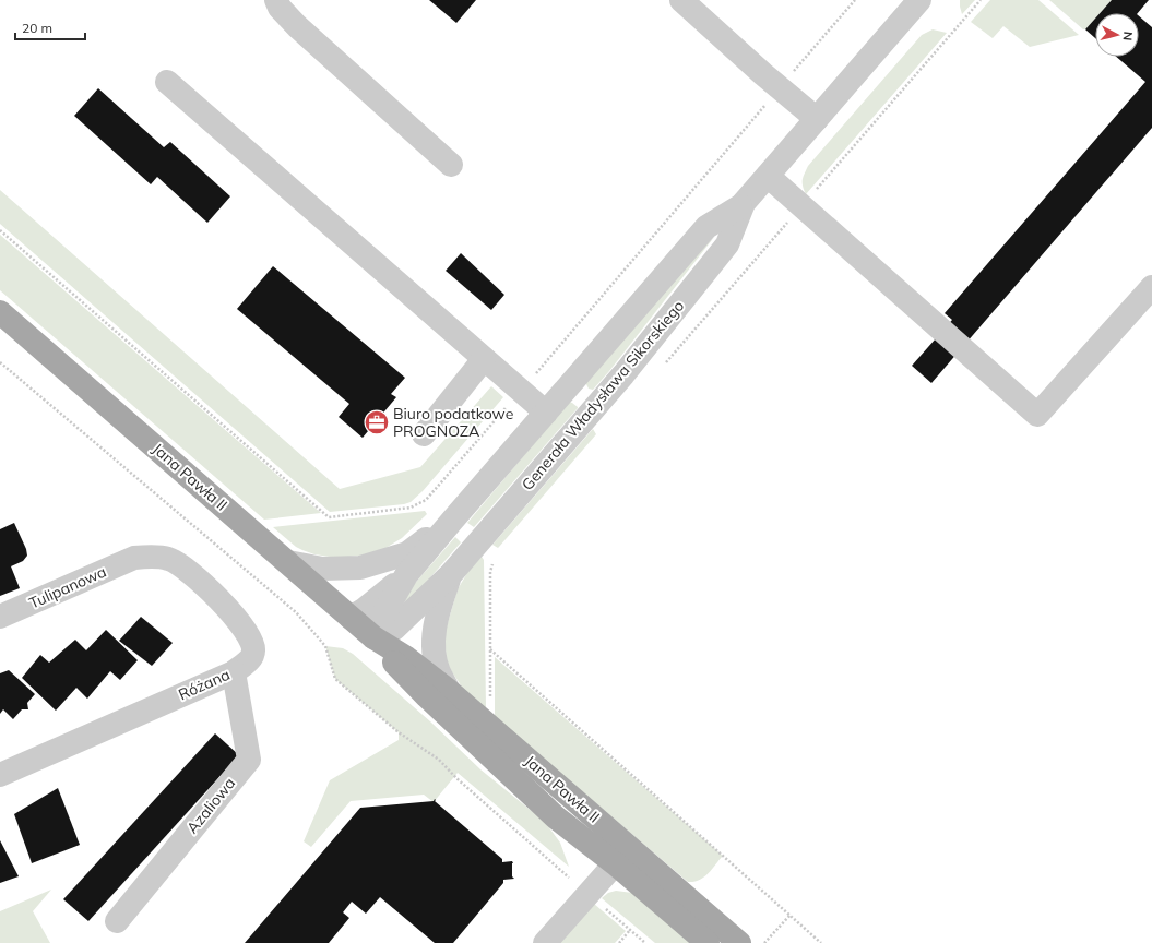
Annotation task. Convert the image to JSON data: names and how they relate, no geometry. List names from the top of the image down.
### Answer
{
  "streets": {
    "main road": ["Jana Pawła II"],
    "street": [
      "Generała Władysława Sikorskiego",
      "Tulipanowa",
      "Różana",
      "Azaliowa"
    ]
  },
  "crossings": [
    ["Generała Władysława Sikorskiego", "Jana Pawła II"],
    ["Tulipanowa", "Różana"],
    ["Różana", "Azaliowa"]
  ],
  "places": {
    "office": ["Biuro podatkowe PROGNOZA"]
  },
  "scale_bar": "20 m",
  "north": "right"
}
